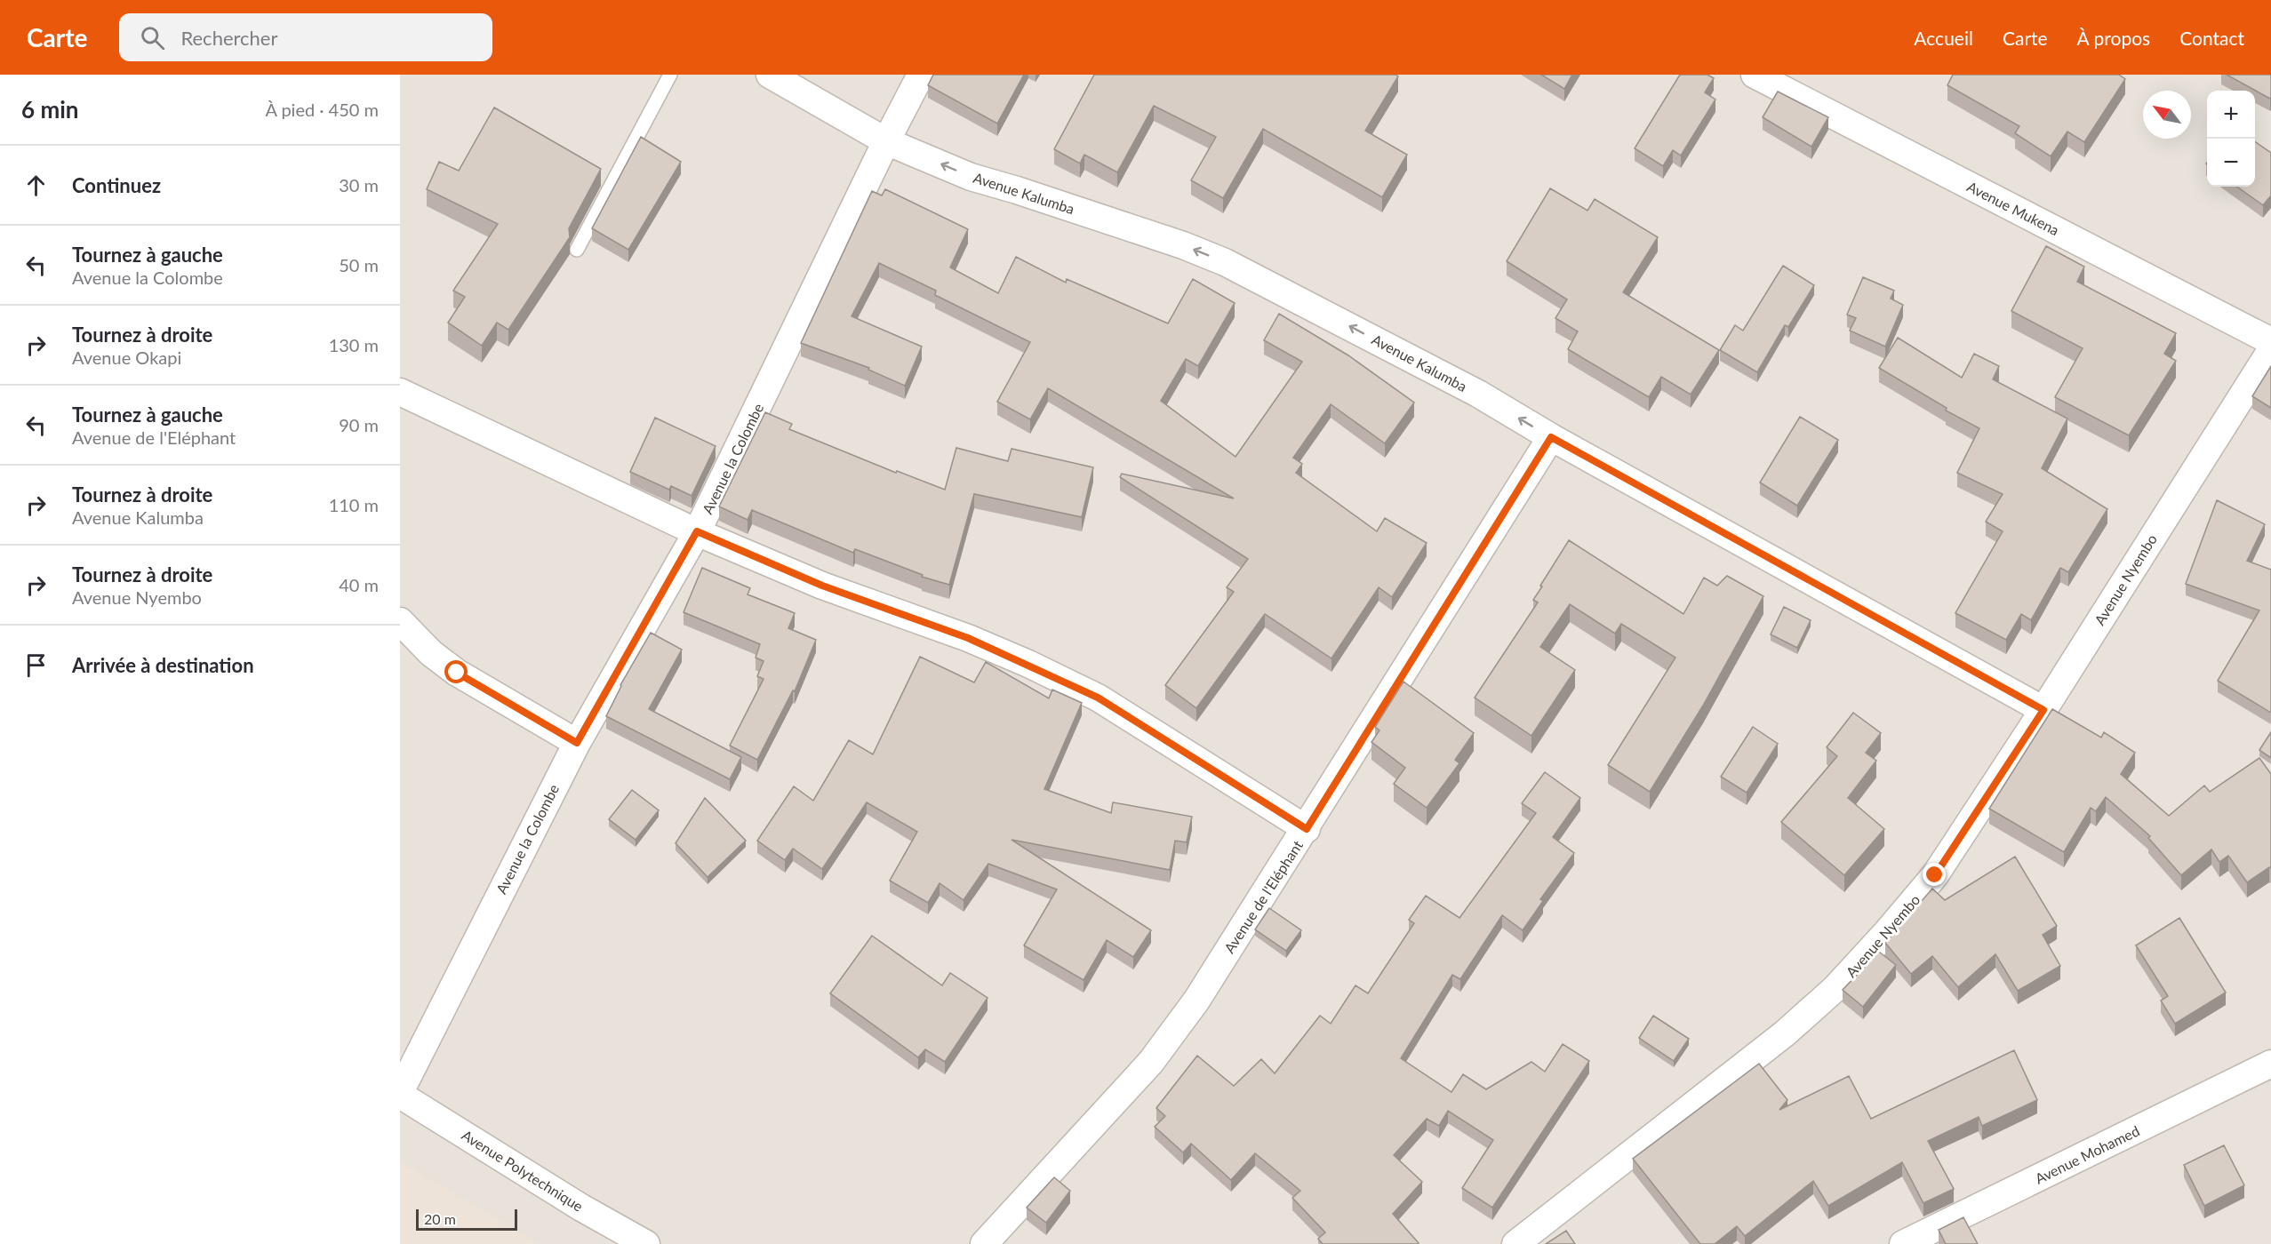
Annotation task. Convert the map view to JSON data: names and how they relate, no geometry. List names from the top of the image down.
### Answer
{
  "streets": {
    "street": [
      "Avenue Kalumba",
      "Avenue Mukena",
      "Avenue la Colombe",
      "Avenue Nyembo",
      "Avenue de l'Eléphant",
      "Avenue Mohamed",
      "Avenue Polytechnique"
    ]
  },
  "crossings": [
    ["Avenue Kalumba", "Avenue la Colombe"],
    ["Avenue Kalumba", "Avenue Nyembo"],
    ["Avenue Kalumba", "Avenue de l'Eléphant"],
    ["Avenue la Colombe", "Avenue Polytechnique"]
  ],
  "one_way": ["Avenue Kalumba"],
  "scale_bar": "20 m",
  "north": "top left",
  "page": {
    "header": "Carte",
    "search": "Rechercher",
    "nav": [
      "Accueil",
      "Carte",
      "À propos",
      "Contact"
    ],
    "heading": ["6 min", "À pied · 450 m"],
    "map_buttons": ["+", "−"],
    "list": [
      ["Continuez", "30 m"],
      ["Tournez à gauche", "Avenue la Colombe", "50 m"],
      ["Tournez à droite", "Avenue Okapi", "130 m"],
      ["Tournez à gauche", "Avenue de l'Eléphant", "90 m"],
      ["Tournez à droite", "Avenue Kalumba", "110 m"],
      ["Tournez à droite", "Avenue Nyembo", "40 m"],
      "Arrivée à destination"
    ],
    "scale": "20 m"
  }
}
